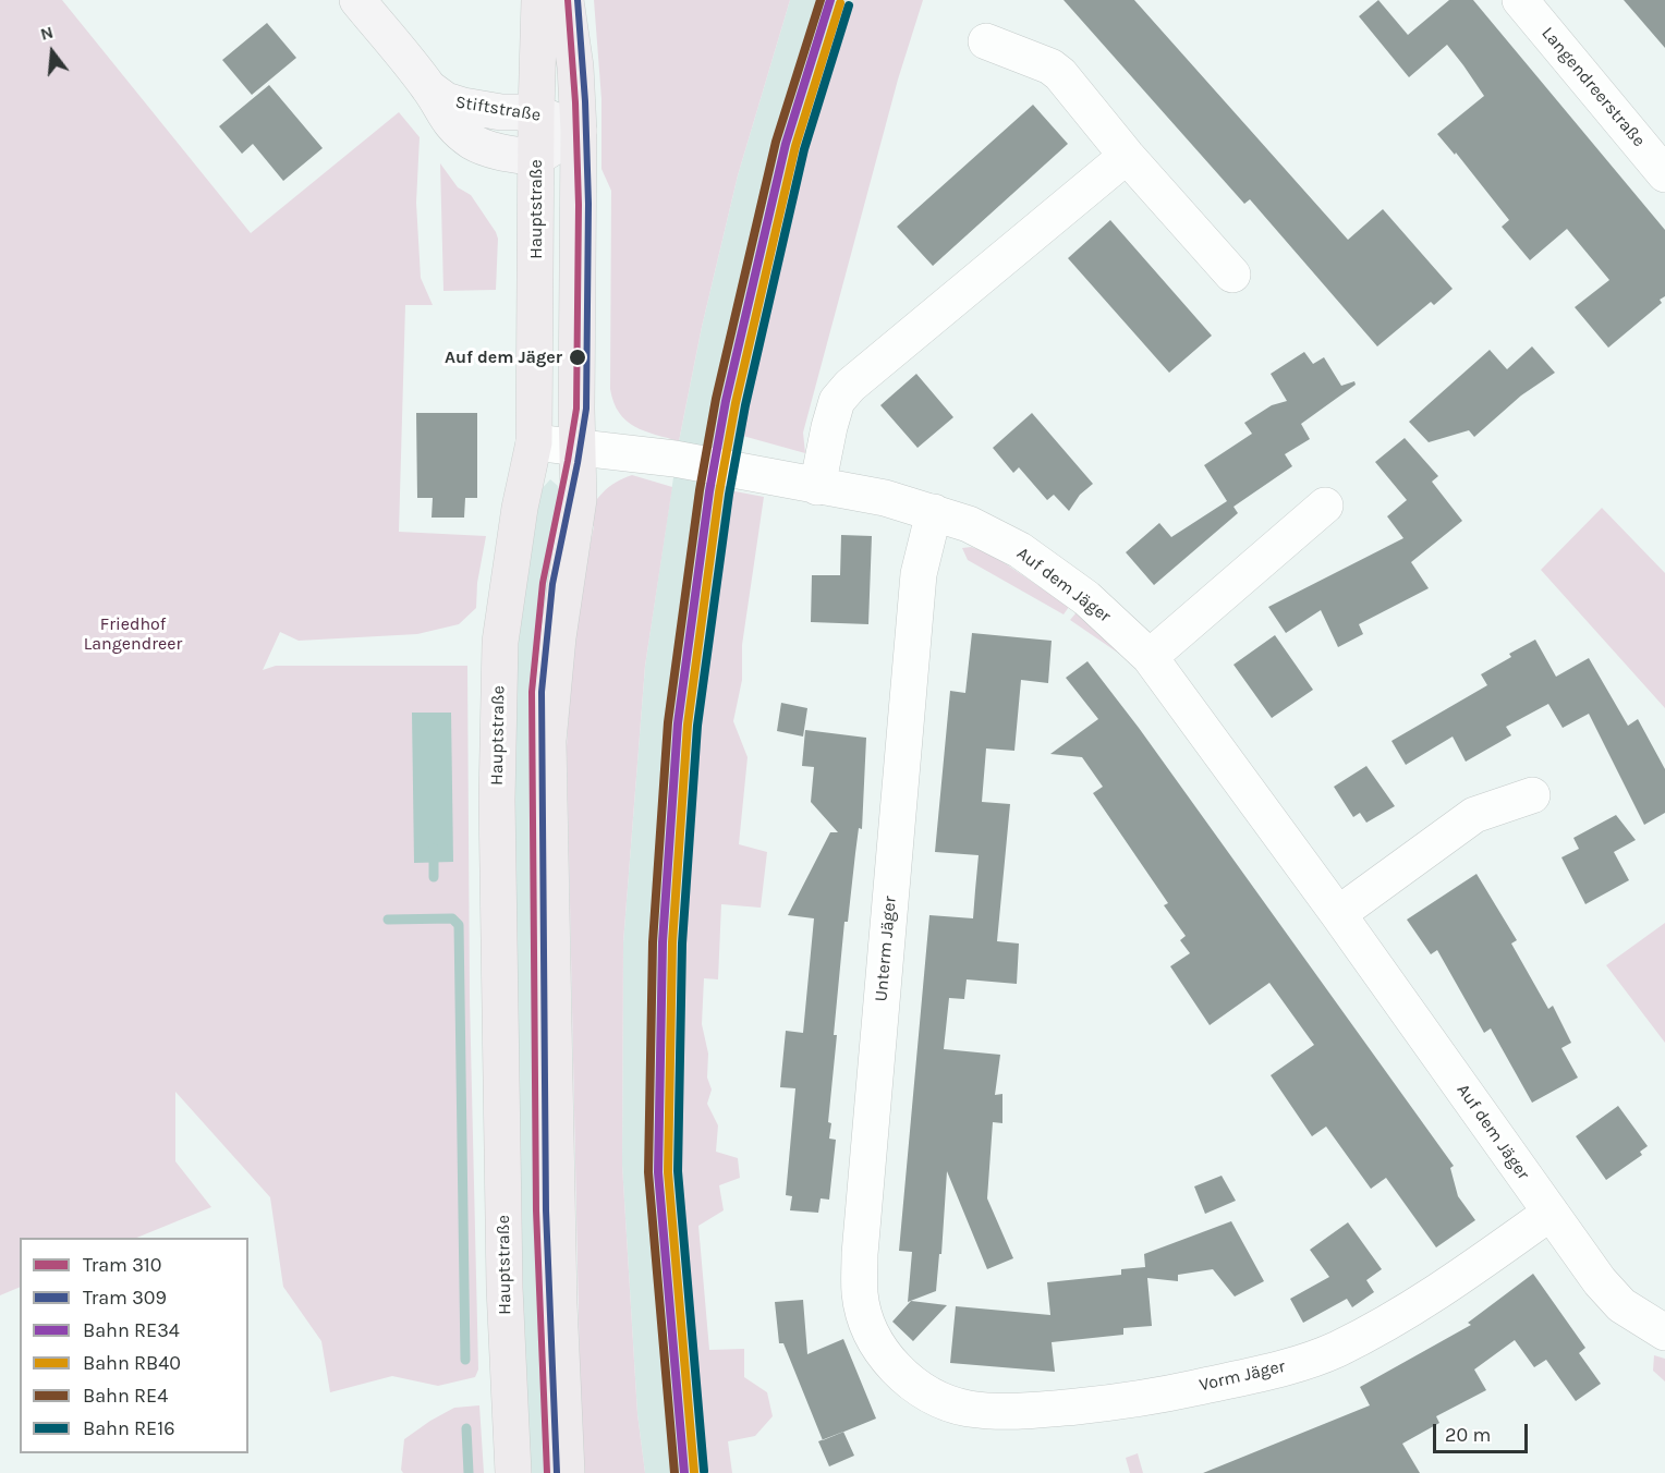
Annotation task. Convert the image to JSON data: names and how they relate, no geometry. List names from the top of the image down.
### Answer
{
  "streets": {
    "main road": ["Hauptstraße"],
    "street": [
      "Langendreerstraße",
      "Stiftstraße",
      "Auf dem Jäger",
      "Unterm Jäger",
      "Vorm Jäger"
    ]
  },
  "crossings": [
    ["Stiftstraße", "Hauptstraße"],
    ["Hauptstraße", "Auf dem Jäger"],
    ["Auf dem Jäger", "Unterm Jäger"],
    ["Auf dem Jäger", "Vorm Jäger"],
    ["Unterm Jäger", "Vorm Jäger"]
  ],
  "parks": ["Friedhof Langendreer"],
  "places": ["Auf dem Jäger"],
  "lines": [
    "tram line 310",
    "tram line 309",
    "rail line RE34",
    "rail line RE4",
    "rail line RB40",
    "rail line RE16"
  ],
  "legend": [
    "Tram 310",
    "Tram 309",
    "Bahn RE34",
    "Bahn RB40",
    "Bahn RE4",
    "Bahn RE16"
  ],
  "scale_bar": "20 m",
  "north": "top"
}
